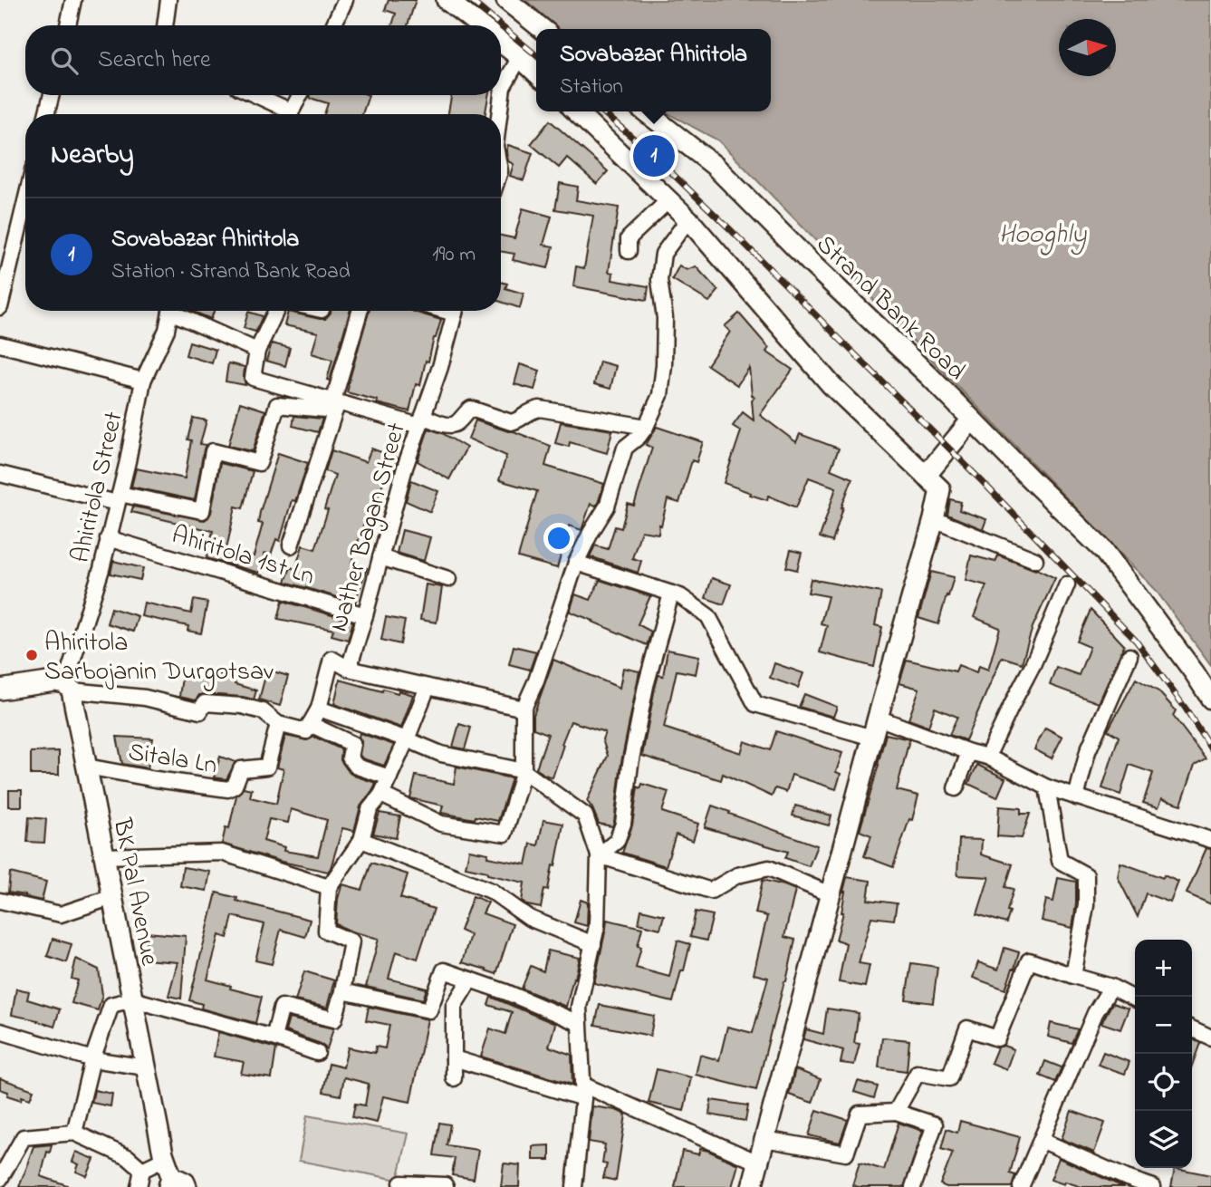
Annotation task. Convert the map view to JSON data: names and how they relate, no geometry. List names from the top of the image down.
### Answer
{
  "streets": {
    "main road": ["Strand Bank Road", "BK Pal Avenue"],
    "street": [
      "Ahiritola Street",
      "Nather Bagan Street",
      "Ahiritola 1st Ln",
      "Sitala Ln"
    ]
  },
  "crossings": [
    ["Ahiritola Street", "Ahiritola 1st Ln"],
    ["Ahiritola Street", "BK Pal Avenue"],
    ["Nather Bagan Street", "Ahiritola 1st Ln"]
  ],
  "water": ["Hooghly"],
  "places": ["Ahiritola Sarbojanin Durgotsav"],
  "north": "right",
  "page": {
    "search": "Search here",
    "popup": ["Sovabazar Ahiritola", "Station"],
    "heading": "Nearby",
    "pins": "1",
    "list": [
      {
        "mark": "1",
        "name": "Sovabazar Ahiritola",
        "note": "Station · Strand Bank Road",
        "value": "190 m"
      }
    ],
    "map_buttons": ["+", "−"]
  }
}
